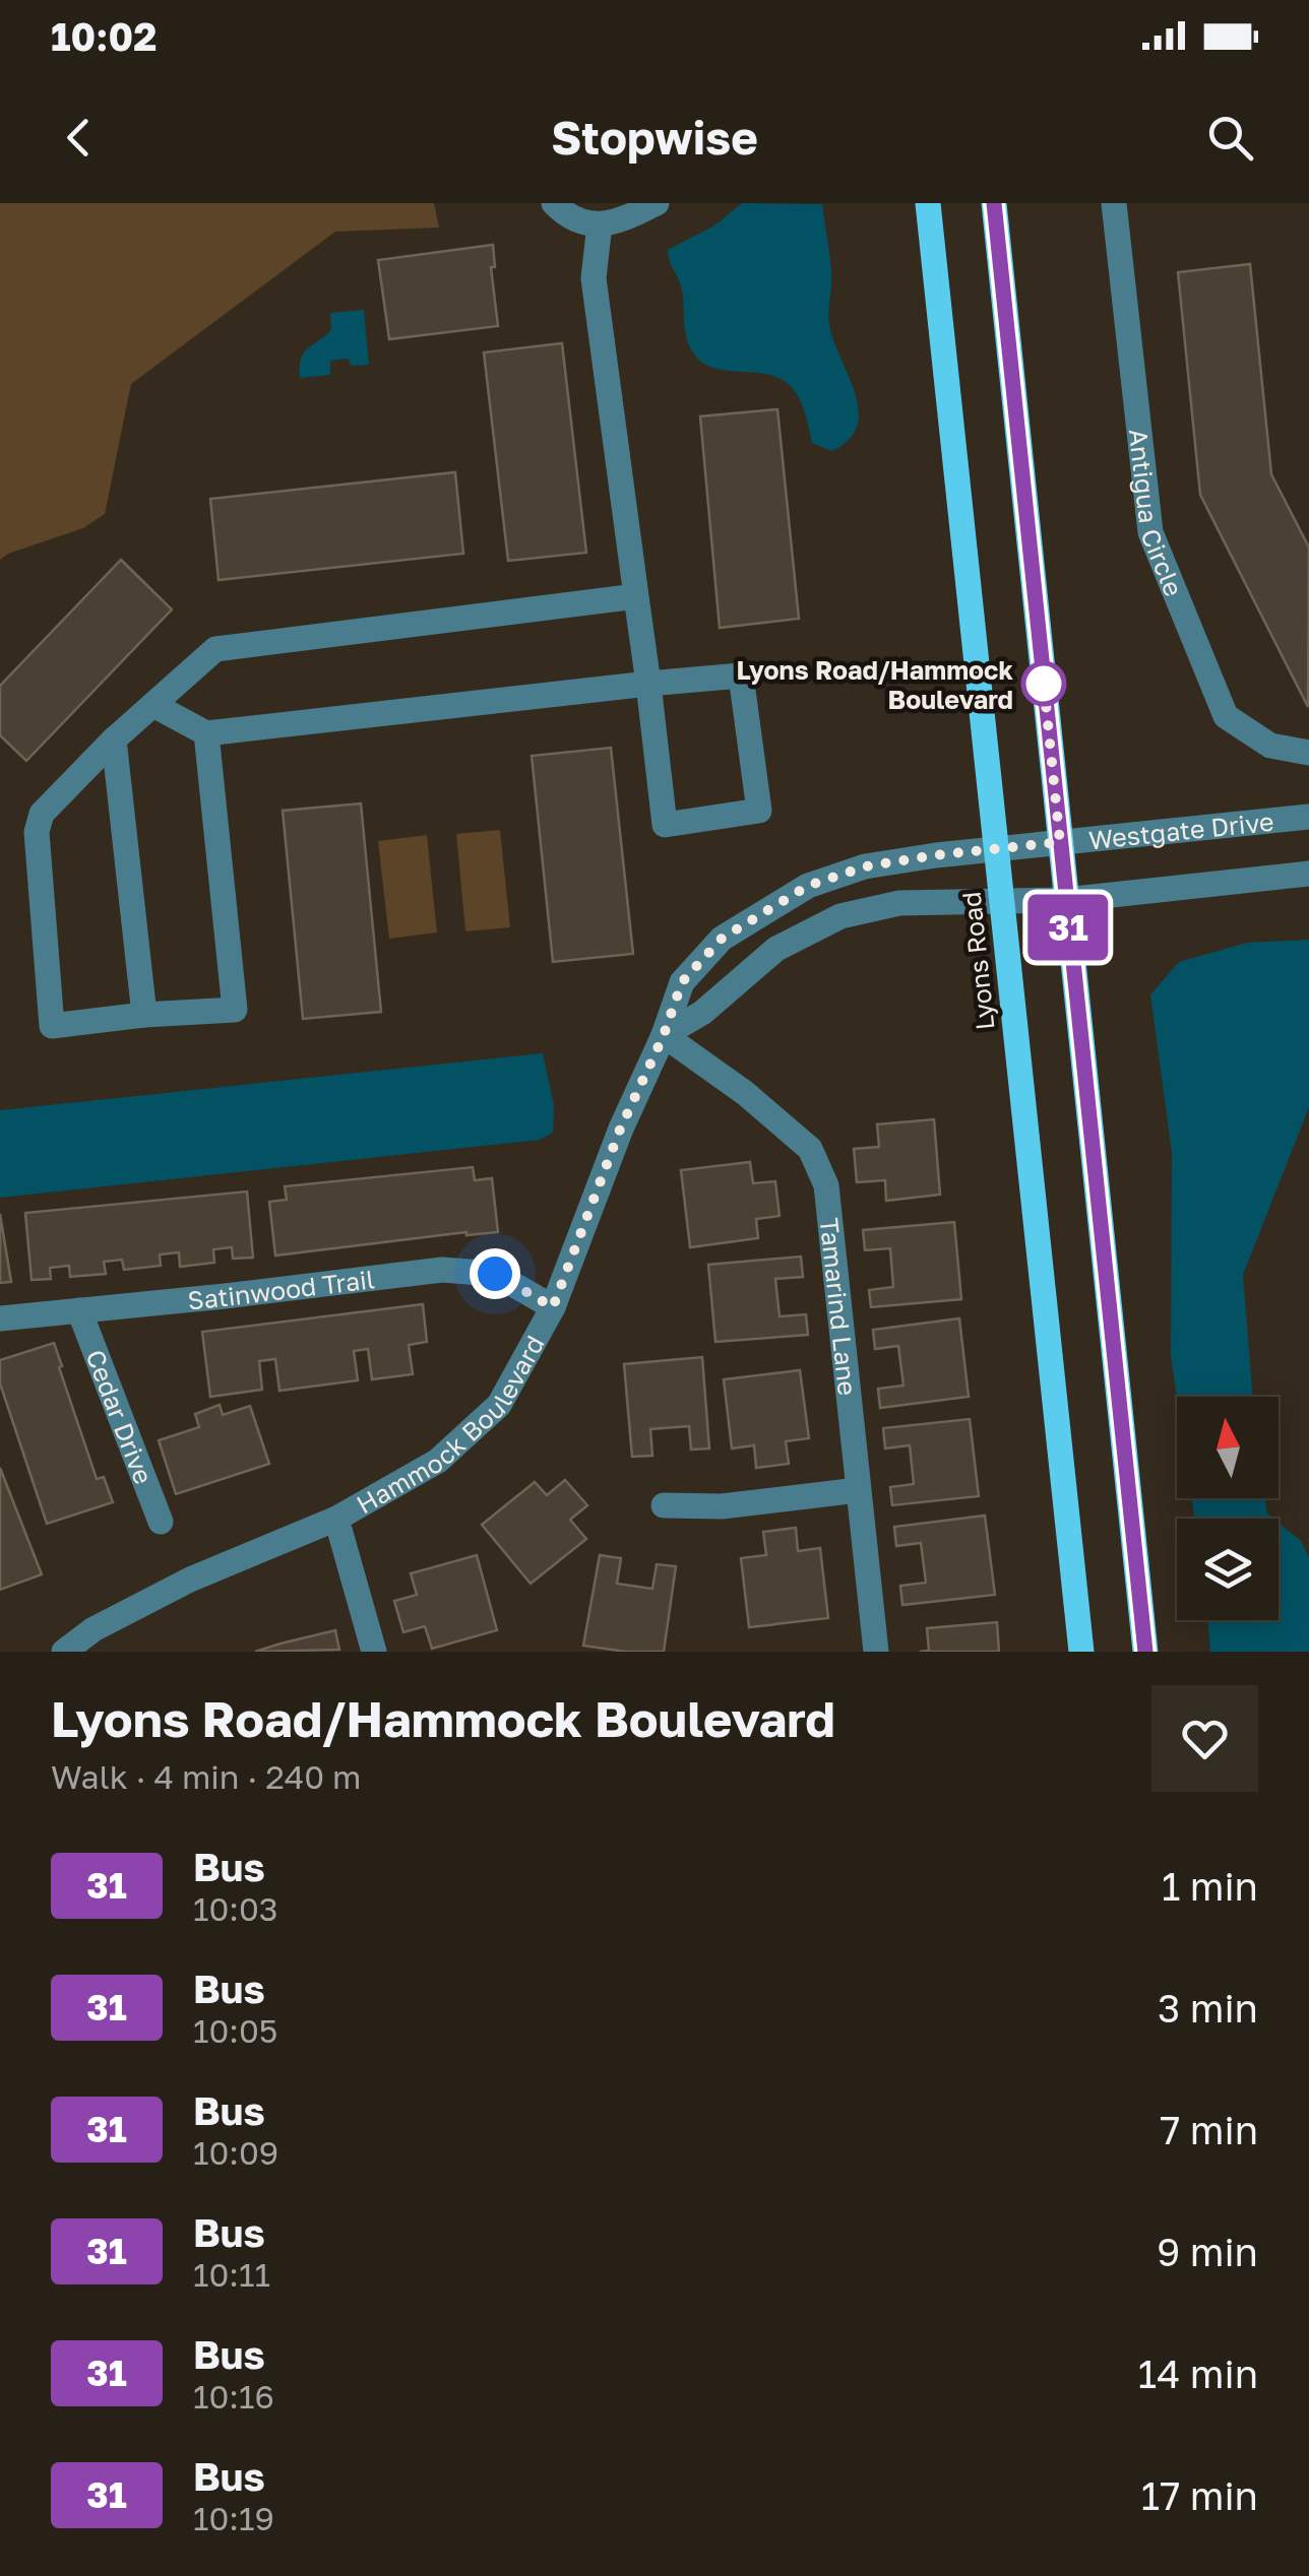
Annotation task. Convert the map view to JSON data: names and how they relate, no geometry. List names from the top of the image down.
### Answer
{
  "streets": {
    "main road": ["Lyons Road"],
    "street": [
      "Antigua Circle",
      "Westgate Drive",
      "Satinwood Trail",
      "Tamarind Lane",
      "Cedar Drive",
      "Hammock Boulevard"
    ]
  },
  "crossings": [
    ["Westgate Drive", "Lyons Road"],
    ["Westgate Drive", "Hammock Boulevard"],
    ["Lyons Road", "Hammock Boulevard"],
    ["Satinwood Trail", "Cedar Drive"],
    ["Satinwood Trail", "Hammock Boulevard"],
    ["Tamarind Lane", "Hammock Boulevard"]
  ],
  "places": ["Lyons Road/Hammock Boulevard"],
  "lines": ["bus line 31"],
  "north": "top",
  "page": {
    "status": "10:02",
    "header": "Stopwise",
    "on_map": "31",
    "heading": ["Lyons Road/Hammock Boulevard", "Walk · 4 min · 240 m"],
    "list": [
      {
        "mark": "31",
        "name": "Bus",
        "note": "10:03",
        "value": "1 min"
      },
      {
        "mark": "31",
        "name": "Bus",
        "note": "10:05",
        "value": "3 min"
      },
      {
        "mark": "31",
        "name": "Bus",
        "note": "10:09",
        "value": "7 min"
      },
      {
        "mark": "31",
        "name": "Bus",
        "note": "10:11",
        "value": "9 min"
      },
      {
        "mark": "31",
        "name": "Bus",
        "note": "10:16",
        "value": "14 min"
      },
      {
        "mark": "31",
        "name": "Bus",
        "note": "10:19",
        "value": "17 min"
      }
    ]
  }
}
